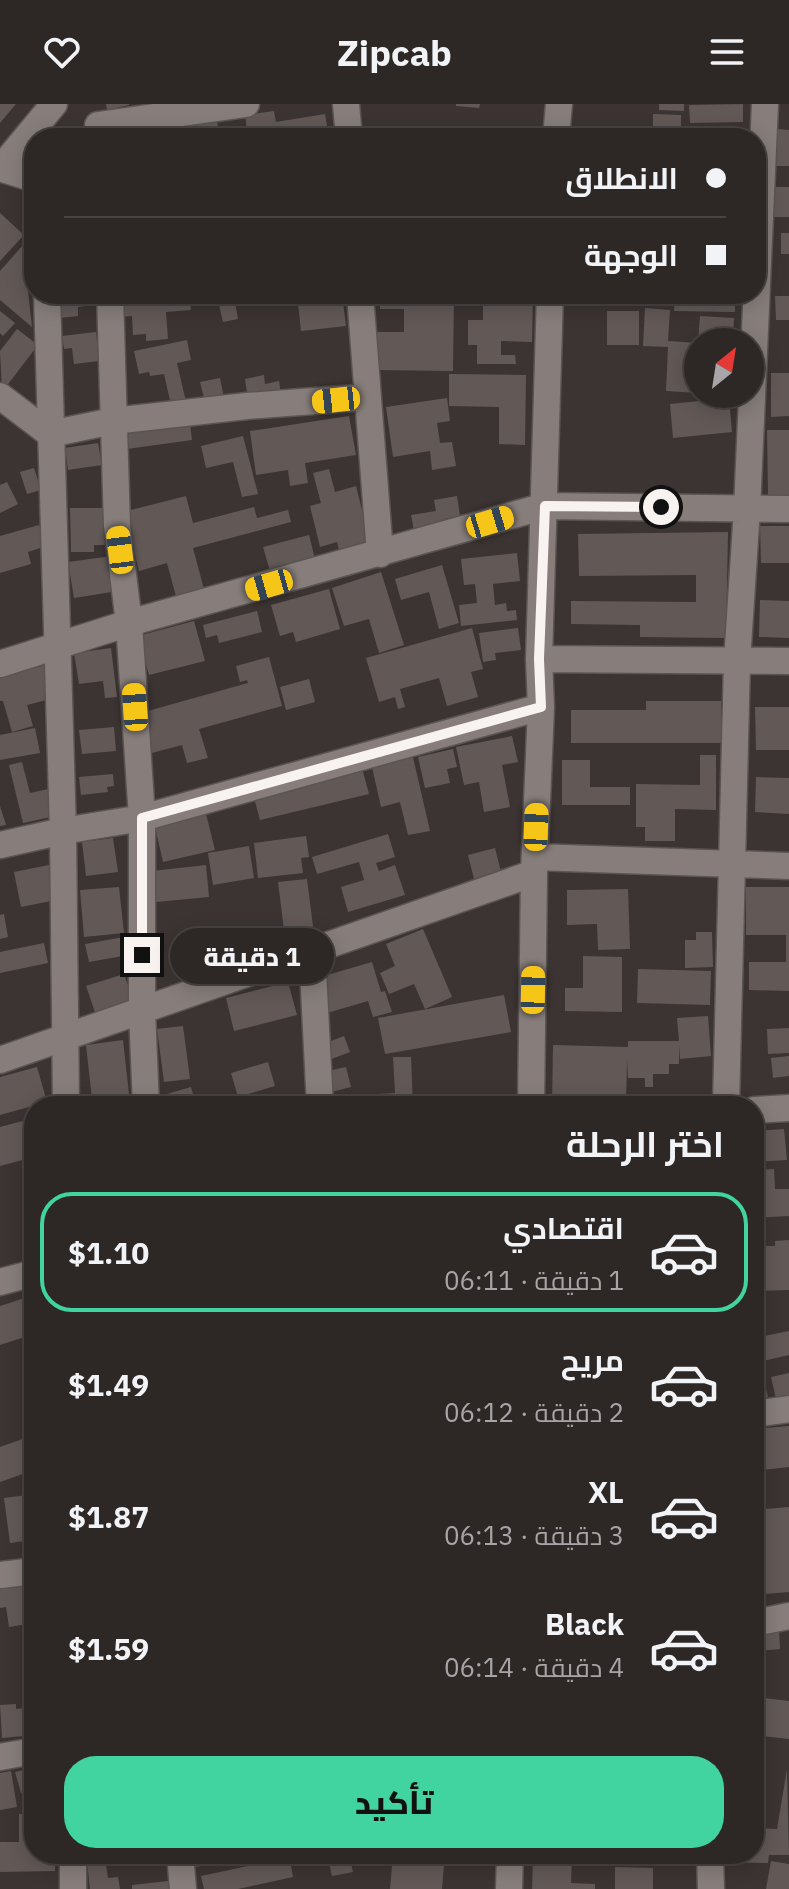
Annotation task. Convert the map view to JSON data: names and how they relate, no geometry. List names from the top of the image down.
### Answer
{
  "north": "top right",
  "page": {
    "header": "Zipcab",
    "banner": ["الانطلاق", "الوجهة"],
    "bubble": "1 دقيقة",
    "heading": "اختر الرحلة",
    "list": [
      {
        "name": "اقتصادي",
        "note": "1 دقيقة · 06:11",
        "value": "$1.10"
      },
      {
        "name": "مريح",
        "note": "2 دقيقة · 06:12",
        "value": "$1.49"
      },
      {
        "name": "XL",
        "note": "3 دقيقة · 06:13",
        "value": "$1.87"
      },
      {
        "name": "Black",
        "note": "4 دقيقة · 06:14",
        "value": "$1.59"
      }
    ],
    "buttons": "تأكيد"
  }
}
